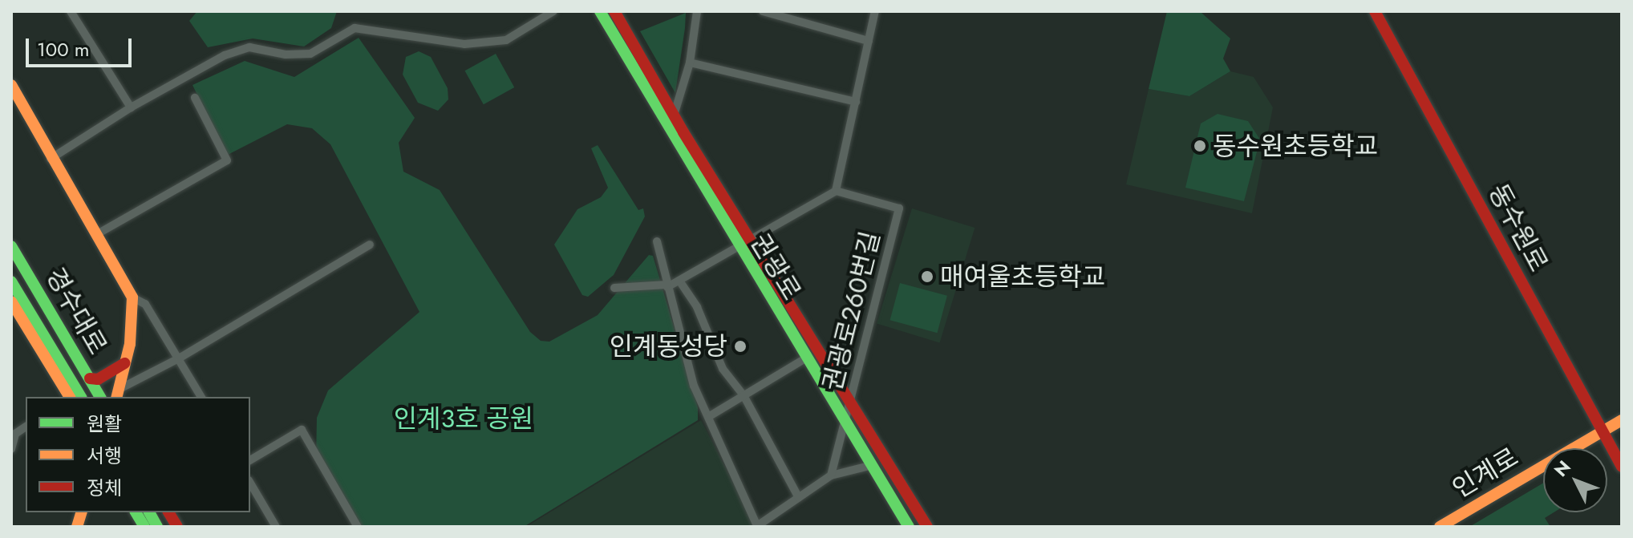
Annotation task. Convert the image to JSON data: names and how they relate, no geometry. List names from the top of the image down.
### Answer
{
  "streets": {
    "street": [
      "동수원로",
      "권광로",
      "경수대로",
      "권광로260번길",
      "인계로"
    ]
  },
  "crossings": [
    ["동수원로", "인계로"],
    ["권광로", "권광로260번길"]
  ],
  "parks": ["인계3호 공원"],
  "places": ["동수원초등학교", "매여울초등학교", "인계동성당"],
  "legend": ["원활", "서행", "정체"],
  "scale_bar": "100 m",
  "north": "top left"
}
